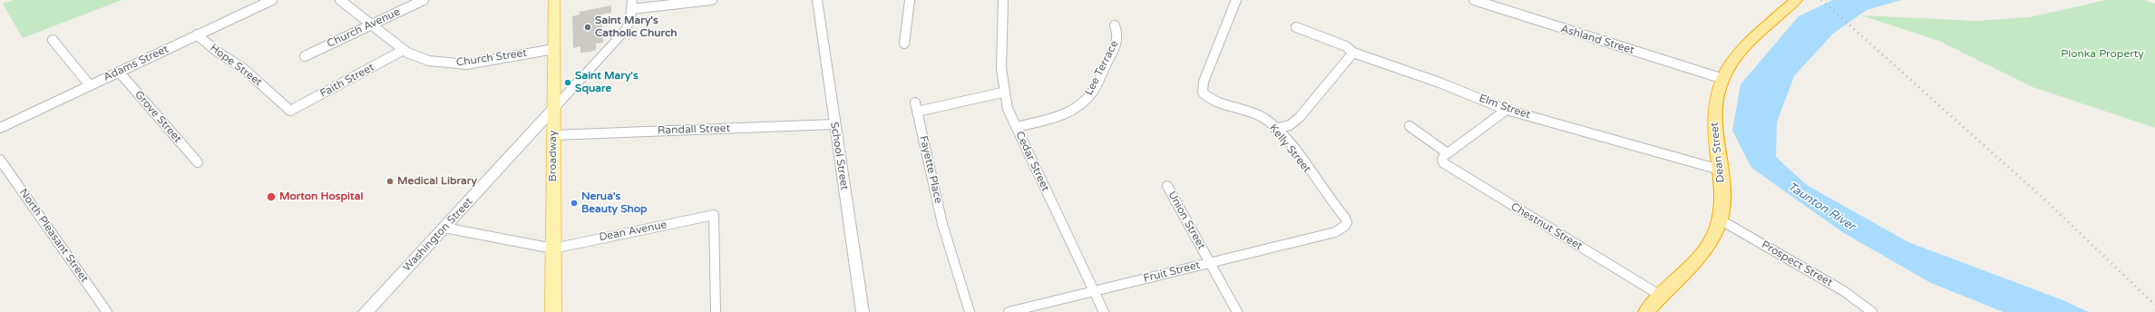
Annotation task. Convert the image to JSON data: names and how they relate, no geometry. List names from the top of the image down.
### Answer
{
  "streets": {
    "highway": ["Dean Street"],
    "main road": ["Broadway", "Washington Street"],
    "street": [
      "Church Avenue",
      "Ashland Street",
      "Church Street",
      "Adams Street",
      "Hope Street",
      "Lee Terrace",
      "Faith Street",
      "Elm Street",
      "Grove Street",
      "Randall Street",
      "Kelly Street",
      "School Street",
      "Cedar Street",
      "Fayette Place",
      "Union Street",
      "Chestnut Street",
      "Dean Avenue",
      "North Pleasant Street",
      "Prospect Street",
      "Fruit Street"
    ]
  },
  "crossings": [
    ["Church Avenue", "Church Street"],
    ["Ashland Street", "Dean Street"],
    ["Church Street", "Faith Street"],
    ["Church Street", "Broadway"],
    ["Adams Street", "Hope Street"],
    ["Adams Street", "Grove Street"],
    ["Hope Street", "Faith Street"],
    ["Lee Terrace", "Cedar Street"],
    ["Elm Street", "Dean Street"],
    ["Randall Street", "Broadway"],
    ["Randall Street", "School Street"],
    ["Kelly Street", "Fruit Street"],
    ["Dean Street", "Chestnut Street"],
    ["Dean Street", "Prospect Street"],
    ["Broadway", "Dean Avenue"],
    ["Broadway", "Washington Street"],
    ["Cedar Street", "Fayette Place"],
    ["Cedar Street", "Fruit Street"],
    ["Union Street", "Fruit Street"]
  ],
  "water": ["Taunton River"],
  "parks": ["Plonka Property"],
  "places": [
    "Saint Mary's Catholic Church",
    "Saint Mary's Square",
    "Medical Library",
    "Morton Hospital",
    "Nerua's Beauty Shop"
  ]
}
